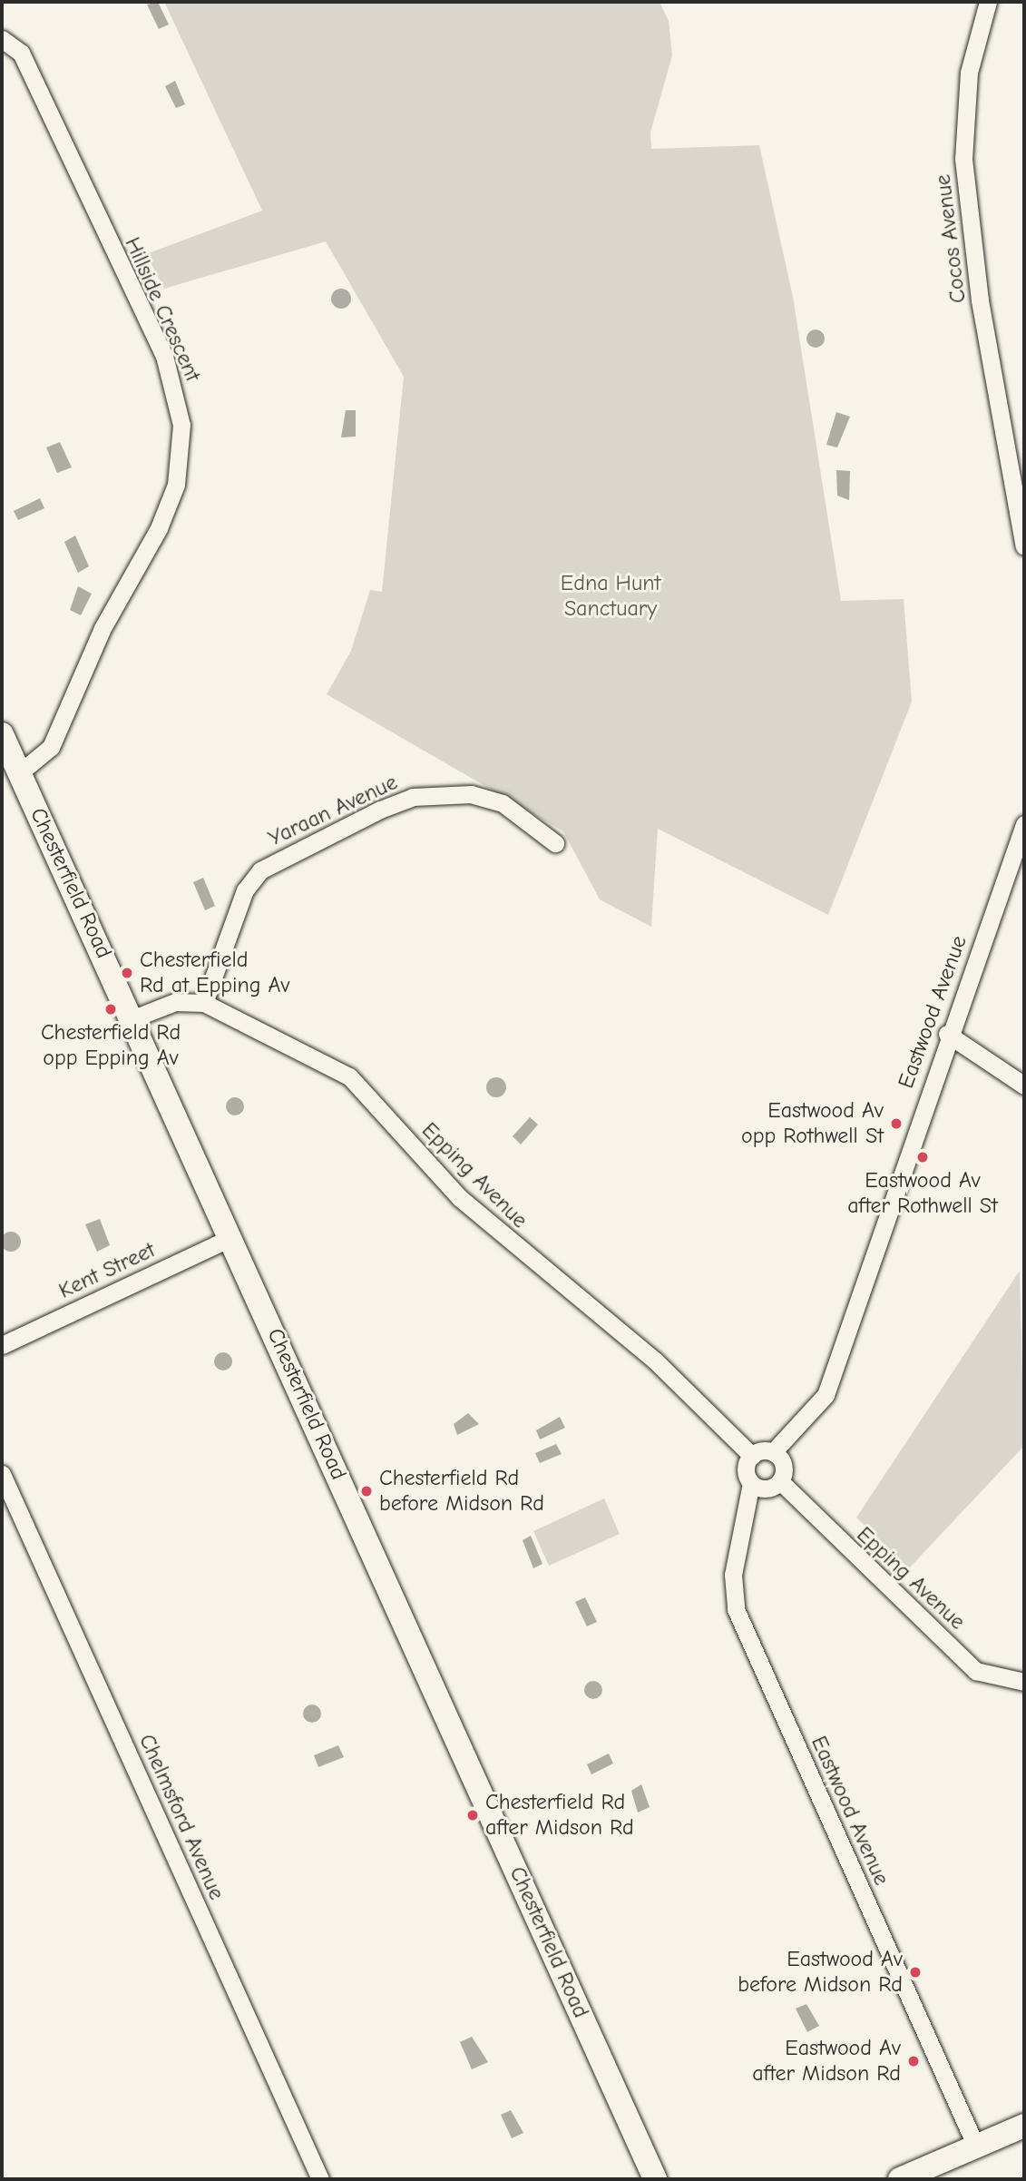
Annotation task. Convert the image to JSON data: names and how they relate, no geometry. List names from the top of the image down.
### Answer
{
  "streets": {
    "street": [
      "Cocos Avenue",
      "Hillside Crescent",
      "Yaraan Avenue",
      "Chesterfield Road",
      "Eastwood Avenue",
      "Epping Avenue",
      "Kent Street",
      "Chelmsford Avenue"
    ]
  },
  "crossings": [
    ["Hillside Crescent", "Chesterfield Road"],
    ["Yaraan Avenue", "Epping Avenue"],
    ["Chesterfield Road", "Epping Avenue"],
    ["Chesterfield Road", "Kent Street"],
    ["Eastwood Avenue", "Epping Avenue"]
  ],
  "parks": ["Edna Hunt Sanctuary"],
  "places": [
    "Chesterfield Rd at Epping Av",
    "Chesterfield Rd opp Epping Av",
    "Eastwood Av opp Rothwell St",
    "Eastwood Av after Rothwell St",
    "Chesterfield Rd before Midson Rd",
    "Chesterfield Rd after Midson Rd",
    "Eastwood Av before Midson Rd",
    "Eastwood Av after Midson Rd"
  ]
}
